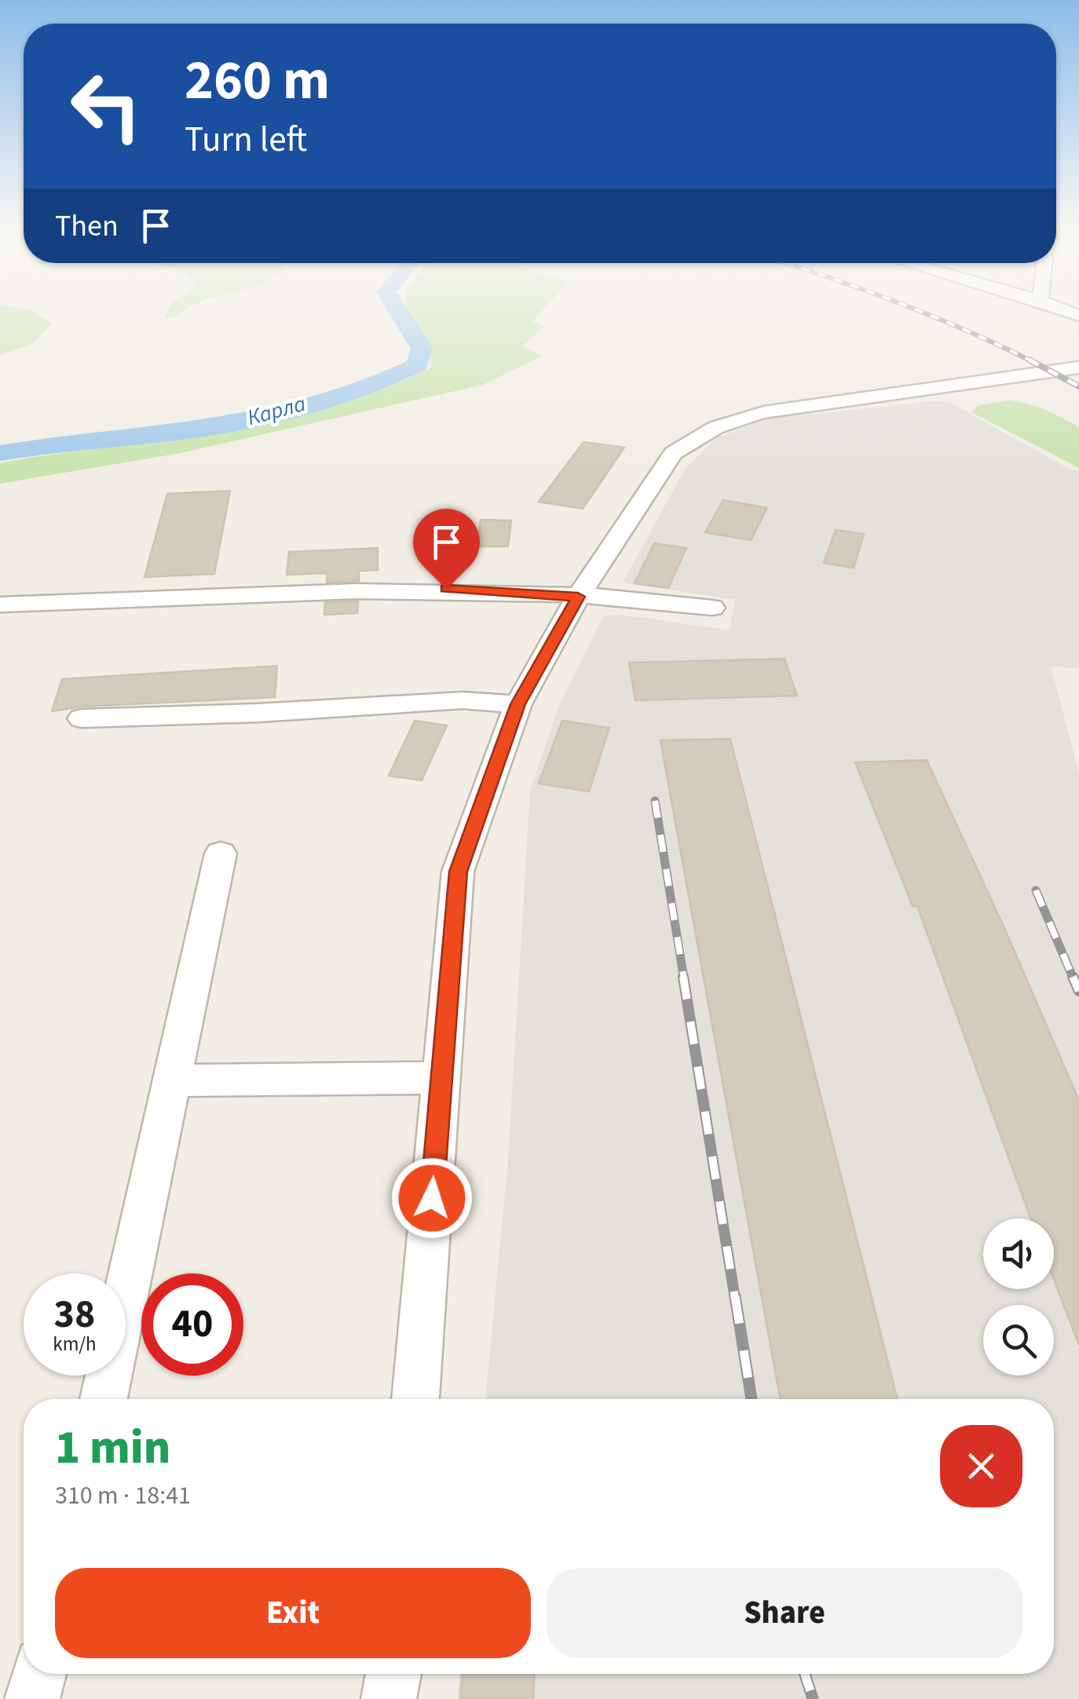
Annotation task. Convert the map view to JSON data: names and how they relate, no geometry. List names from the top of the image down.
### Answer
{
  "water": ["Карла"],
  "page": {
    "turn": ["260 m", "Turn left"],
    "then": "Then",
    "speed": "38 km/h",
    "limit": "40",
    "heading": ["1 min", "310 m · 18:41"],
    "buttons": ["Exit", "Share"]
  }
}
